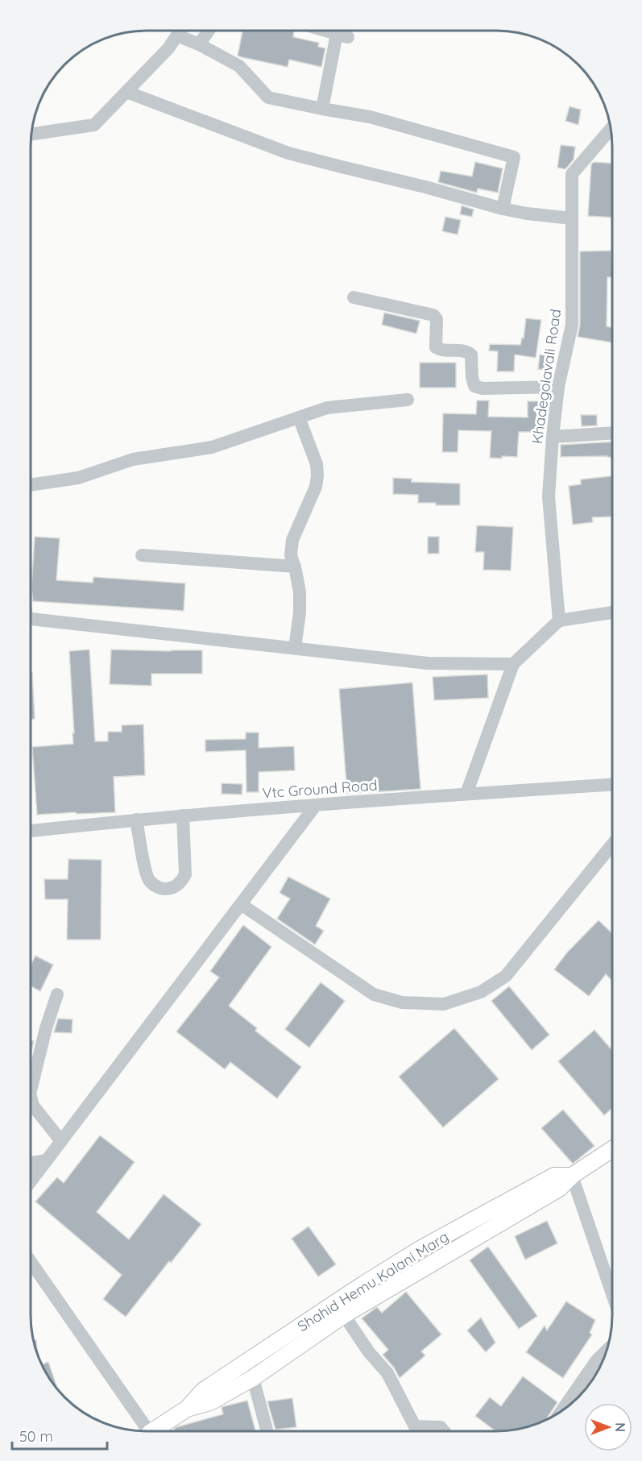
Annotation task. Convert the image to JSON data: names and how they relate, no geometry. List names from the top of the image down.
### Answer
{
  "streets": {
    "main road": ["Shahid Hemu Kalani Marg"],
    "street": ["Khadegolavali Road", "Vtc Ground Road"]
  },
  "scale_bar": "50 m",
  "north": "right"
}
